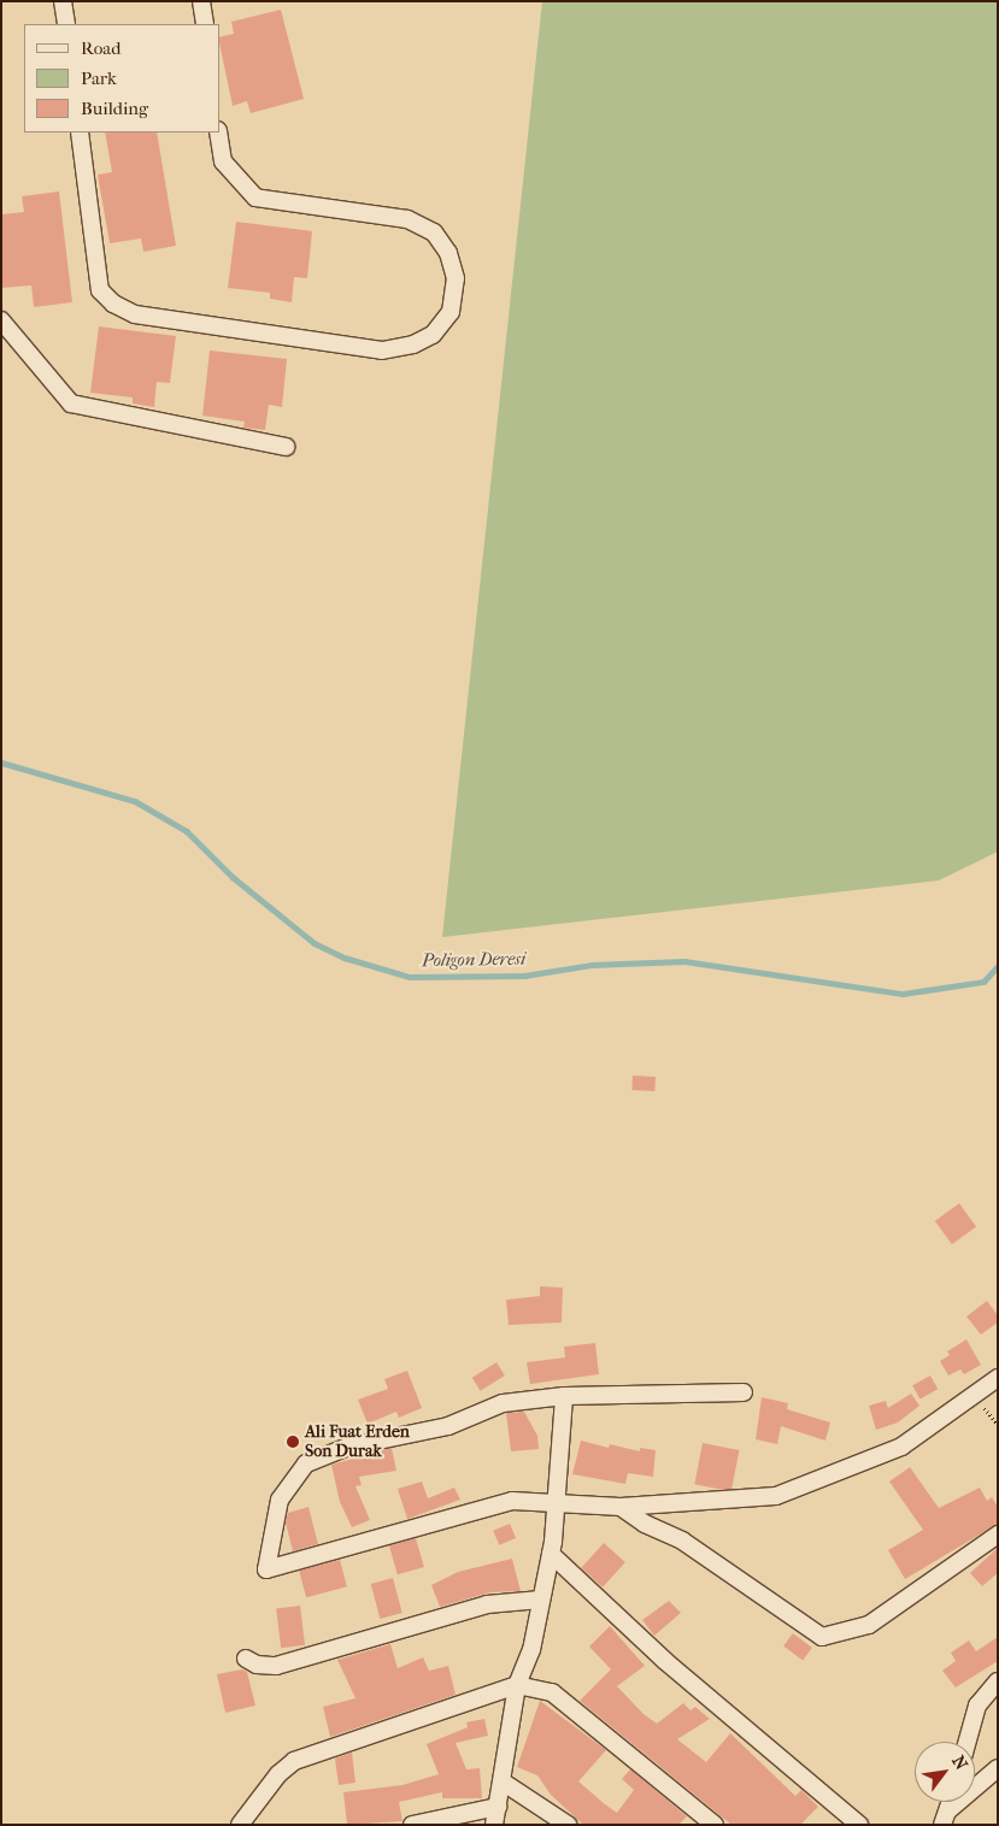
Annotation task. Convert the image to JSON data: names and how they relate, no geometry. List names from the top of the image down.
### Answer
{
  "water": ["Poligon Deresi"],
  "places": ["Ali Fuat Erden Son Durak"],
  "legend": ["Road", "Park", "Building"],
  "north": "top right"
}
